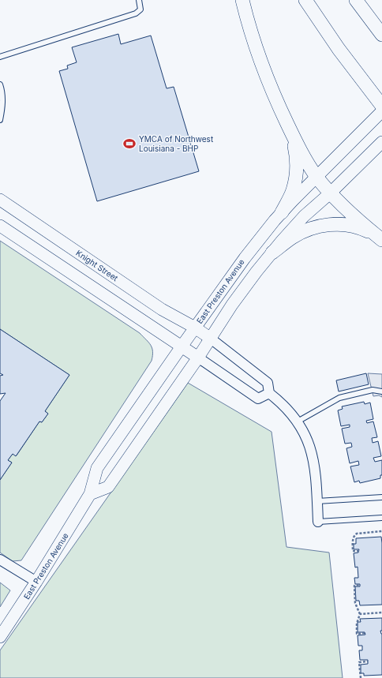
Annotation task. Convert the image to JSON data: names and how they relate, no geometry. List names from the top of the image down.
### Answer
{
  "streets": {
    "street": ["Knight Street", "East Preston Avenue"]
  },
  "crossings": [
    ["Knight Street", "East Preston Avenue"]
  ],
  "places": {
    "sports": ["YMCA of Northwest Louisiana - BHP"]
  }
}
